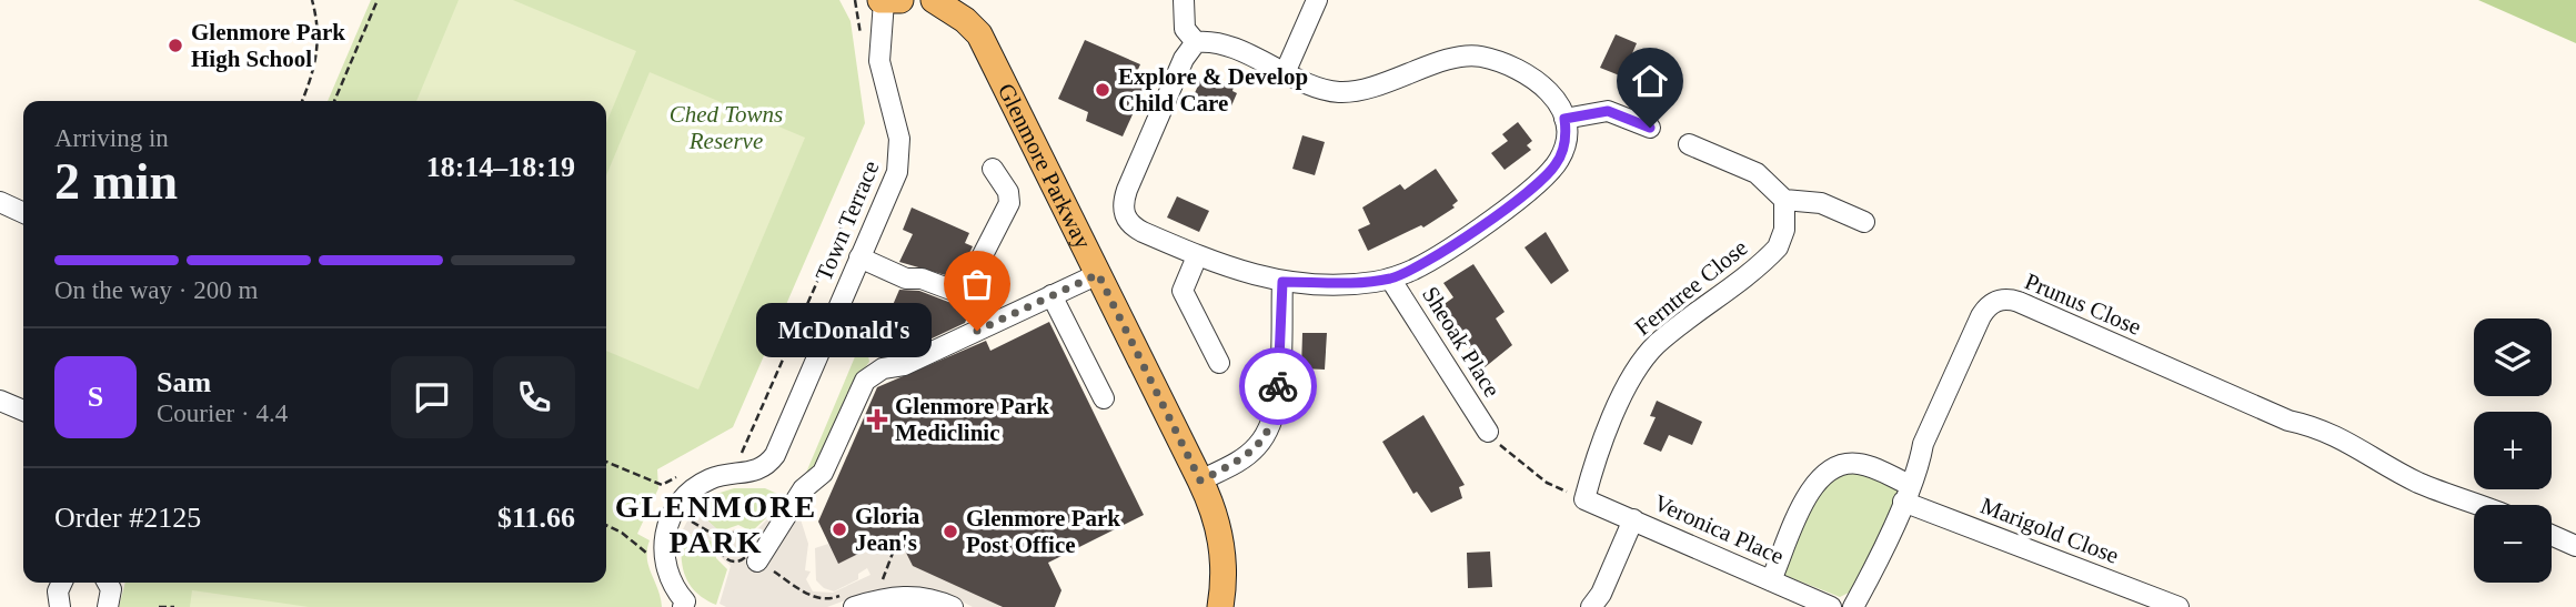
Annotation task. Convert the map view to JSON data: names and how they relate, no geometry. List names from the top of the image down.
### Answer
{
  "streets": {
    "main road": ["Glenmore Parkway"],
    "street": [
      "Town Terrace",
      "Ferntree Close",
      "Prunus Close",
      "Sheoak Place",
      "Veronica Place",
      "Marigold Close"
    ]
  },
  "crossings": [
    ["Ferntree Close", "Veronica Place"],
    ["Prunus Close", "Marigold Close"],
    ["Veronica Place", "Marigold Close"]
  ],
  "districts": ["GLENMORE PARK"],
  "parks": ["Ched Towns Reserve"],
  "places": {
    "other": [
      "Glenmore Park High School",
      "Explore & Develop Child Care",
      "McDonald's",
      "Gloria Jean's",
      "Glenmore Park Post Office"
    ],
    "health": ["Glenmore Park Mediclinic"]
  },
  "page": {
    "heading": ["2 min", "Arriving in", "18:14–18:19"],
    "panel": [
      "Sam",
      "Courier · 4.4",
      "Order #2125",
      "$11.66"
    ],
    "bar": "On the way · 200 m",
    "bubble": "McDonald's",
    "map_buttons": ["+", "−"],
    "round": "S"
  }
}
